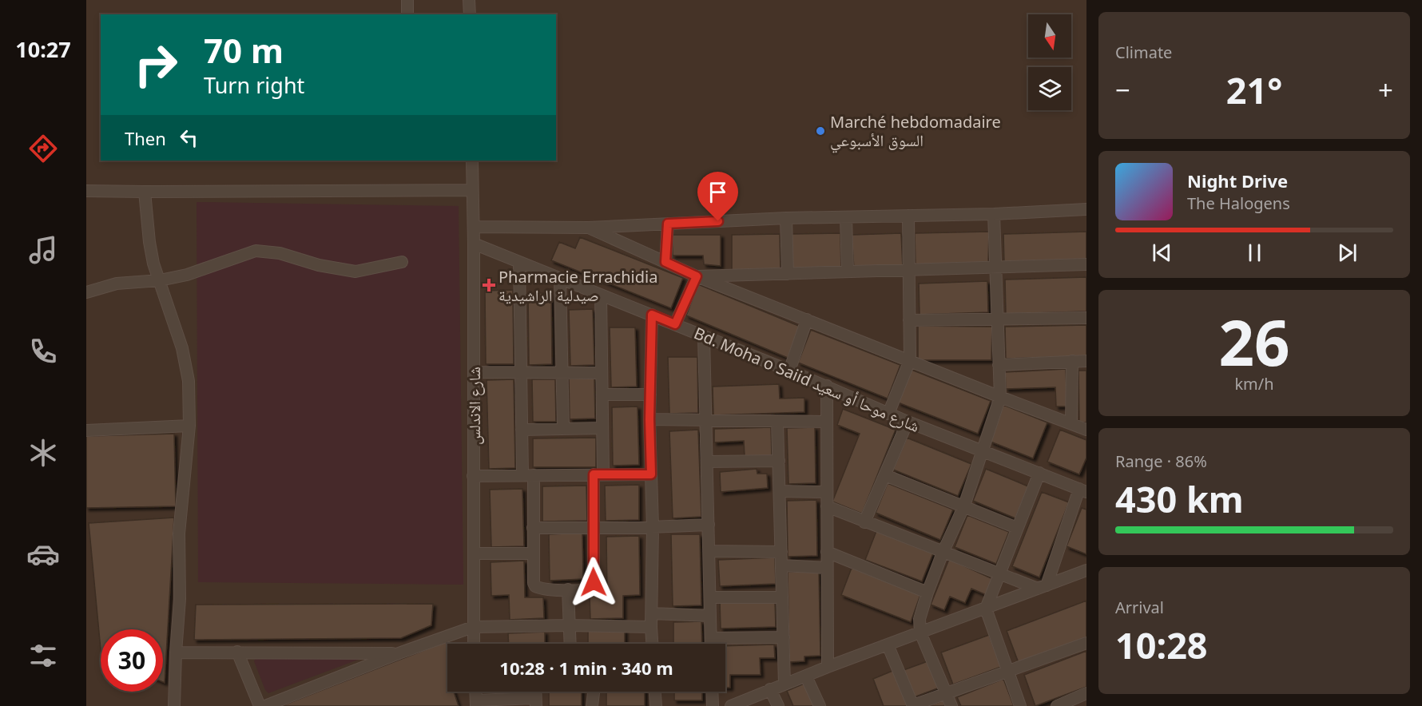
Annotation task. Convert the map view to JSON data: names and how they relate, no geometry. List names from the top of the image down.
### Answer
{
  "streets": {
    "street": ["Bd. Moha o Saiid شارع موحا أو سعيد", "شارع الاندلس"]
  },
  "crossings": [
    ["Bd. Moha o Saiid شارع موحا أو سعيد", "شارع الاندلس"]
  ],
  "places": {
    "other": ["Marché hebdomadaire السوق الأسبوعي"],
    "health": ["Pharmacie Errachidia صيدلية الراشيدية"]
  },
  "north": "bottom",
  "page": {
    "tabs": "10:27",
    "tile": [
      "Climate",
      ["26", "km/h"],
      ["Range · 86%", "430 km"],
      ["Arrival", "10:28"]
    ],
    "turn": ["70 m", "Turn right"],
    "heat": ["−", "21°", "+"],
    "then": "Then",
    "song": ["Night Drive", "The Halogens"],
    "limit": "30",
    "trip": "10:28 · 1 min · 340 m"
  }
}
